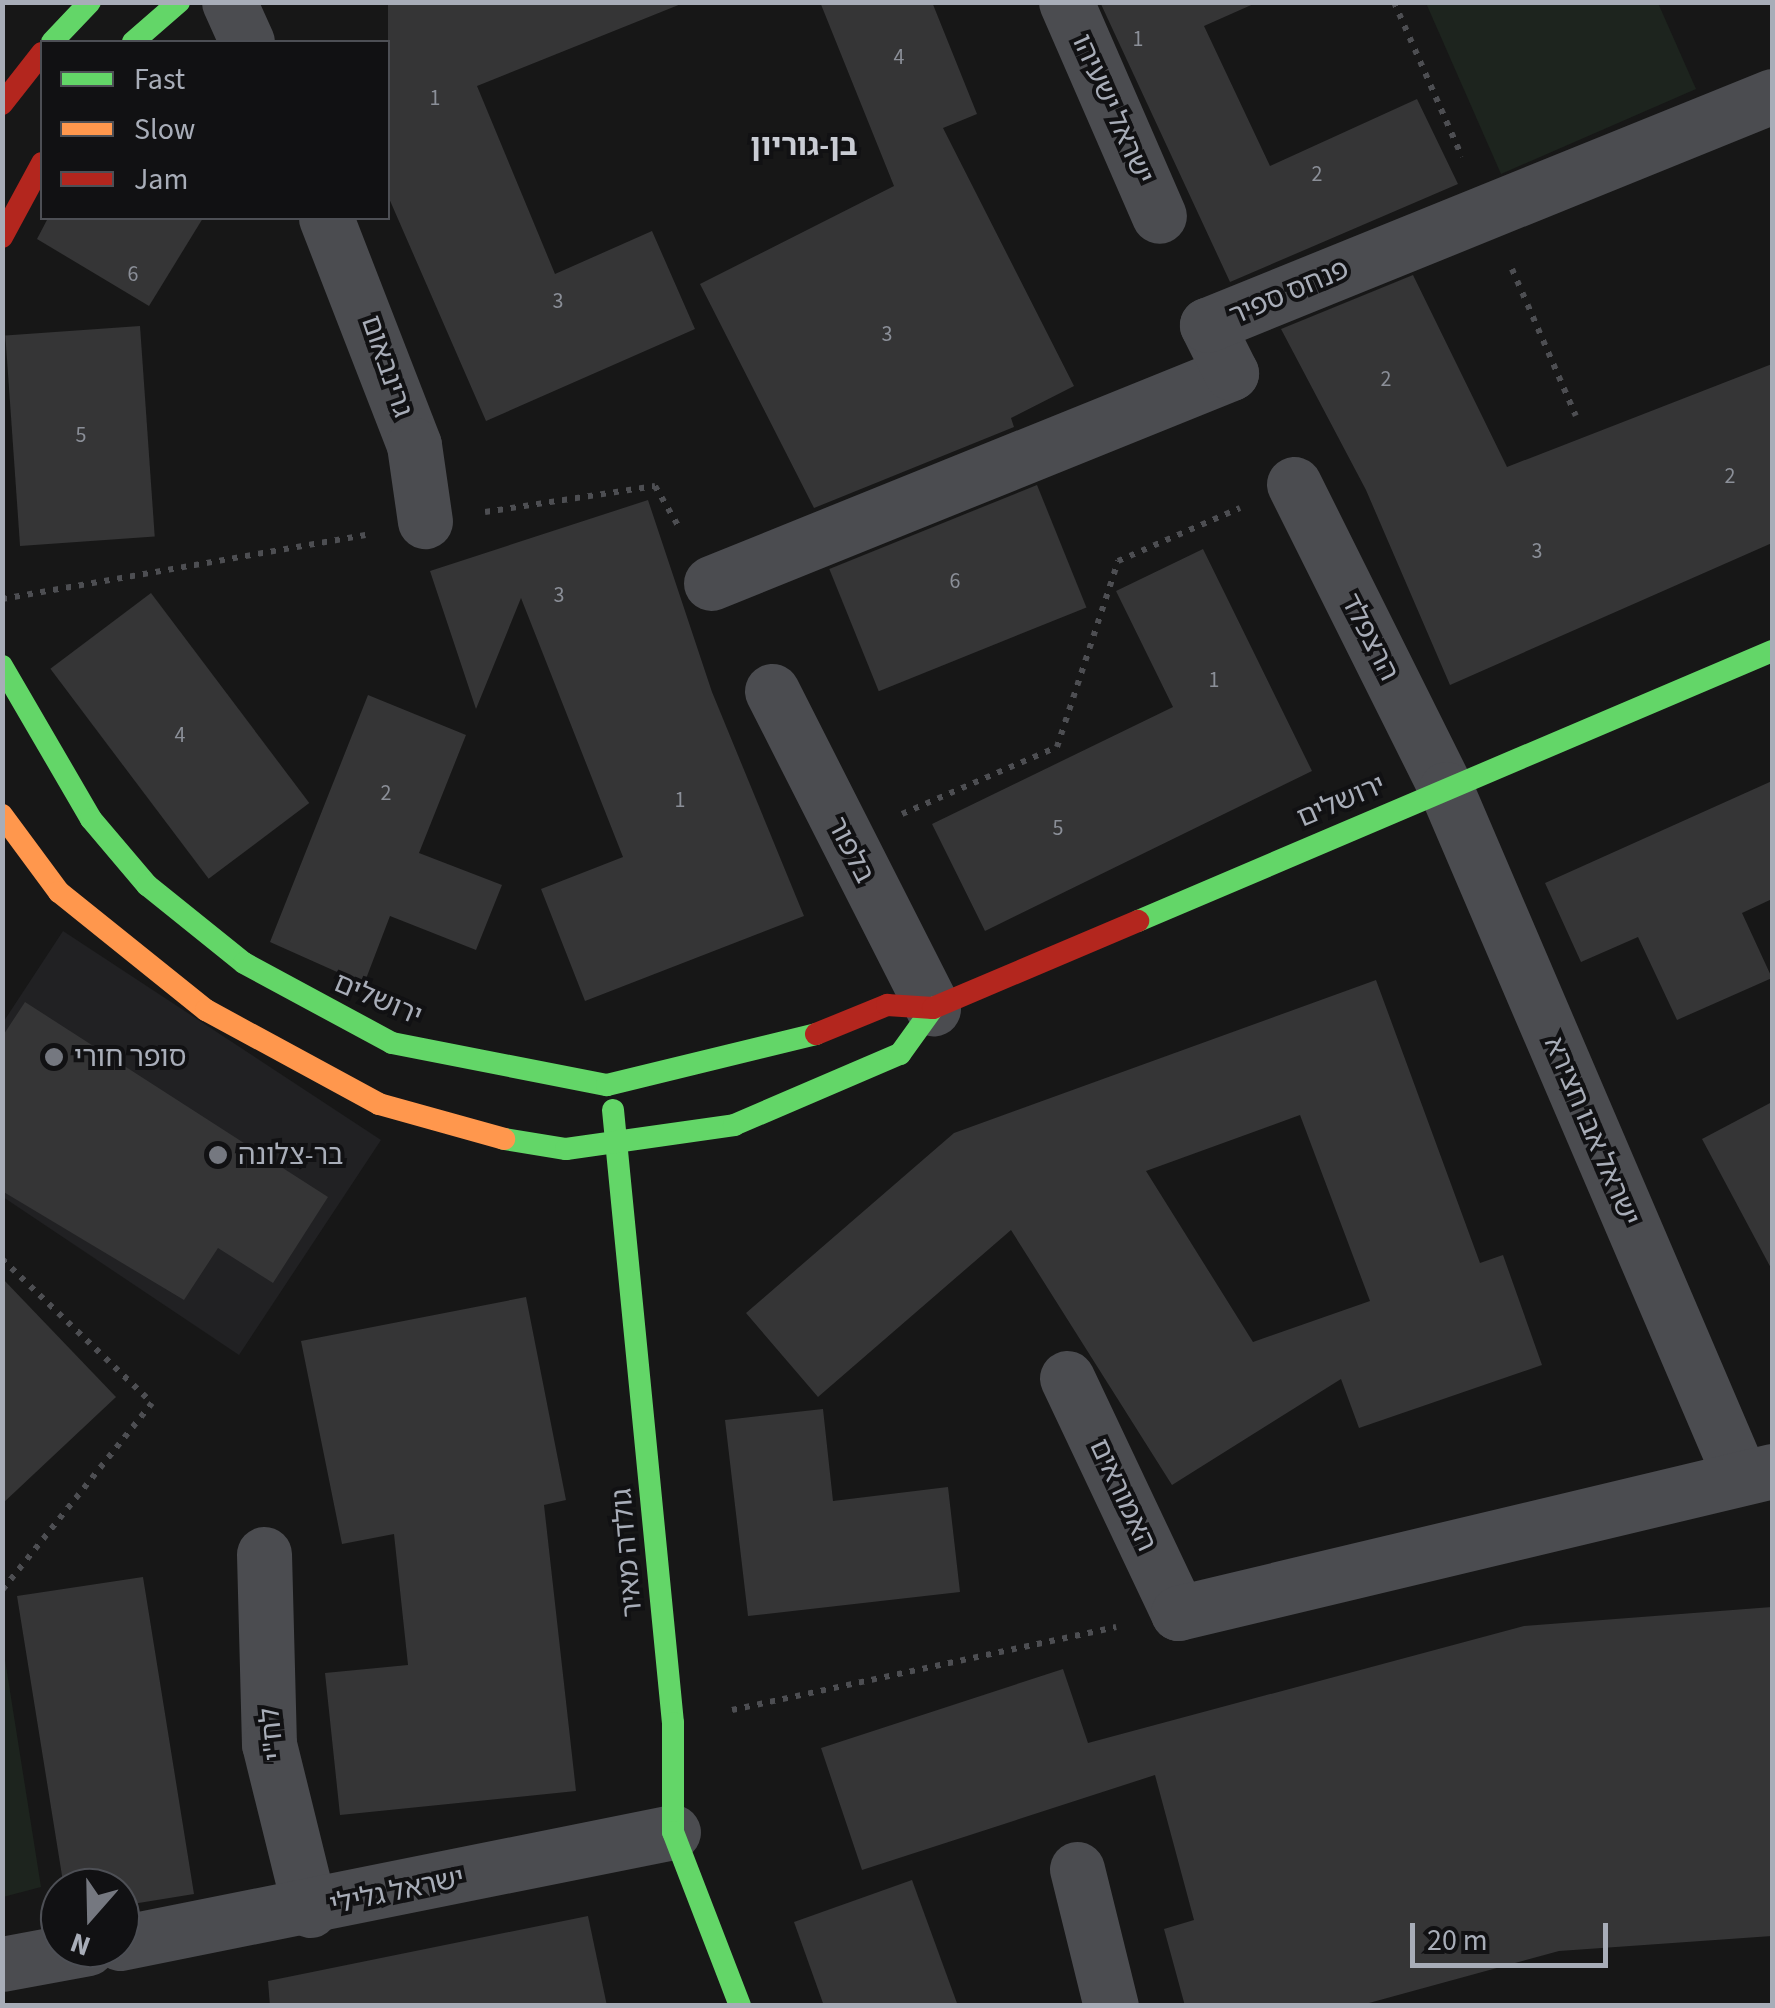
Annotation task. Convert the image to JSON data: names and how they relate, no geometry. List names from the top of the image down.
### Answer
{
  "streets": {
    "street": [
      "ישראל ישעיהו",
      "פנחס ספיר",
      "גרינבאום",
      "הרצפלד",
      "ירושלים",
      "בלפור",
      "ישראל אבו חצירא",
      "האמוראים",
      "גולדה מאיר",
      "לח\"י",
      "ישראל גלילי"
    ]
  },
  "crossings": [
    ["הרצפלד", "ירושלים"],
    ["הרצפלד", "ישראל אבו חצירא"],
    ["ירושלים", "בלפור"],
    ["ירושלים", "ישראל אבו חצירא"],
    ["ירושלים", "גולדה מאיר"],
    ["ישראל אבו חצירא", "האמוראים"],
    ["גולדה מאיר", "ישראל גלילי"],
    ["לח\"י", "ישראל גלילי"]
  ],
  "districts": ["בן-גוריון"],
  "places": ["סופר חורי", "בר-צלונה"],
  "house_numbers": [
    "1",
    "4",
    "1",
    "2",
    "6",
    "3",
    "3",
    "2",
    "5",
    "2",
    "3",
    "6",
    "3",
    "1",
    "4",
    "2",
    "1",
    "5"
  ],
  "legend": ["Fast", "Slow", "Jam"],
  "scale_bar": "20 m",
  "north": "bottom"
}
